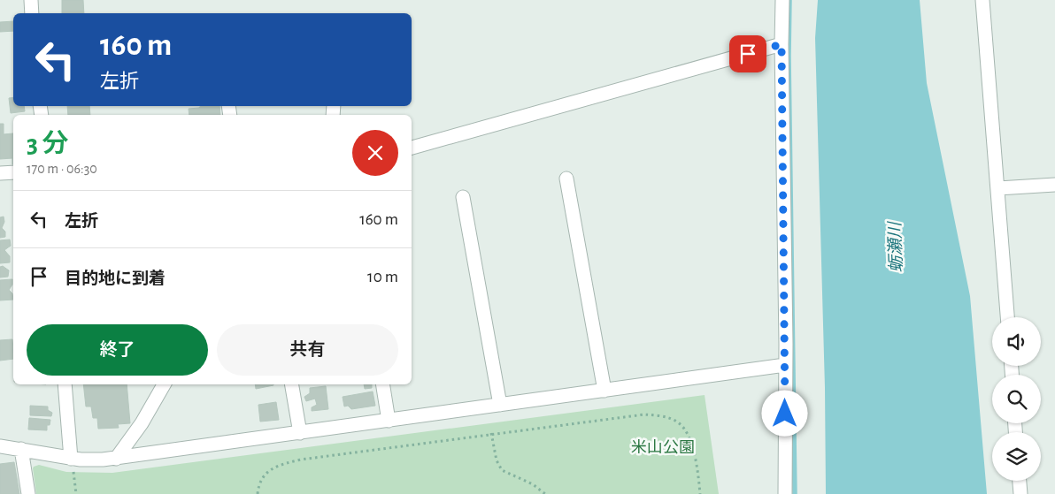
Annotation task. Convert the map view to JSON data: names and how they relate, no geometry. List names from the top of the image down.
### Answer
{
  "water": ["蛎瀬川"],
  "parks": ["米山公園"],
  "page": {
    "turn": ["160 m", "左折"],
    "heading": ["3 分", "170 m · 06:30"],
    "list": [
      {
        "name": "左折",
        "value": "160 m"
      },
      {
        "name": "目的地に到着",
        "value": "10 m"
      }
    ],
    "buttons": ["終了", "共有"]
  }
}
